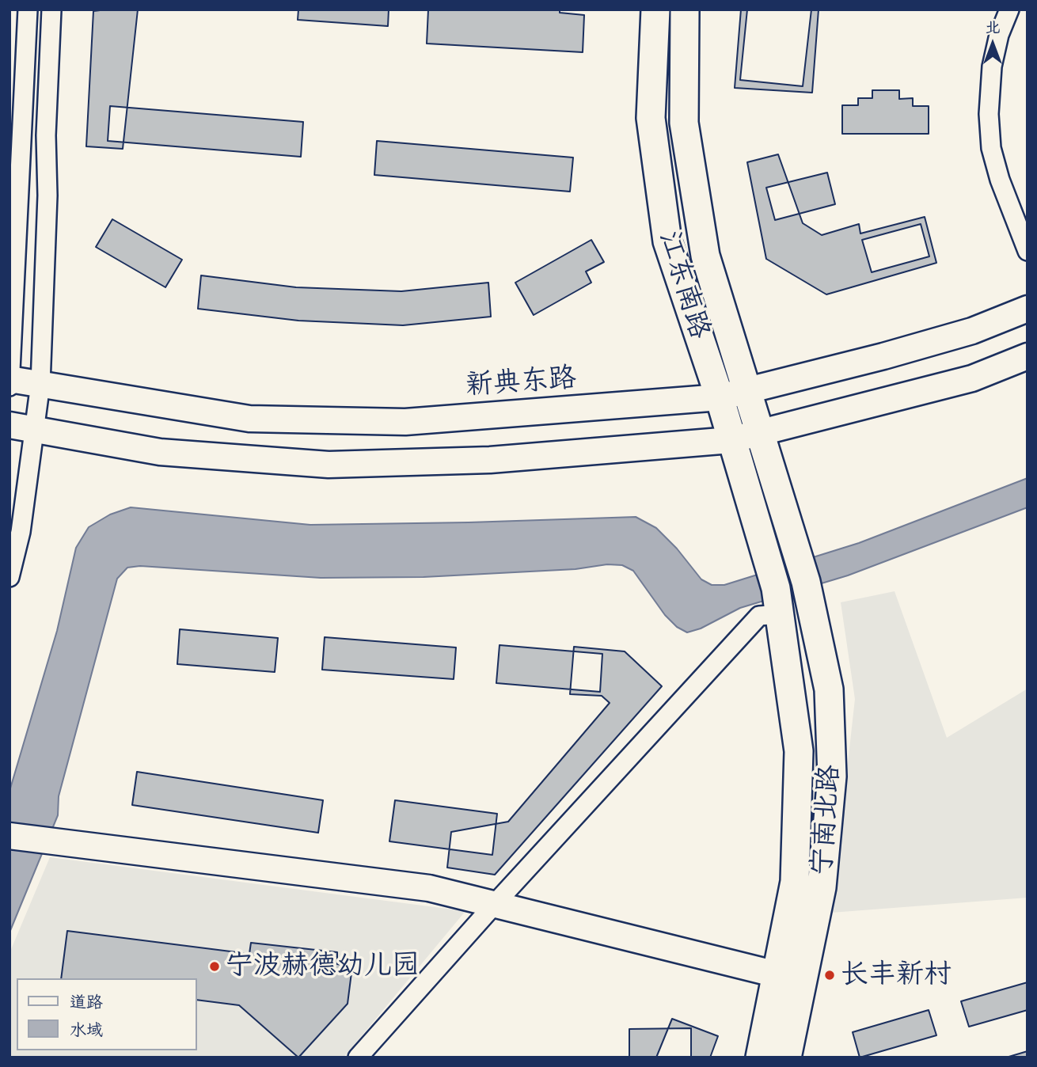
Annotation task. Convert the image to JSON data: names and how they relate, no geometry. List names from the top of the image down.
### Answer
{
  "streets": {
    "main road": ["江东南路", "新典东路", "宁南北路"]
  },
  "crossings": [
    ["江东南路", "新典东路"],
    ["江东南路", "宁南北路"]
  ],
  "places": ["宁波赫德幼儿园", "长丰新村"],
  "legend": ["道路", "水域"],
  "north": "top"
}
